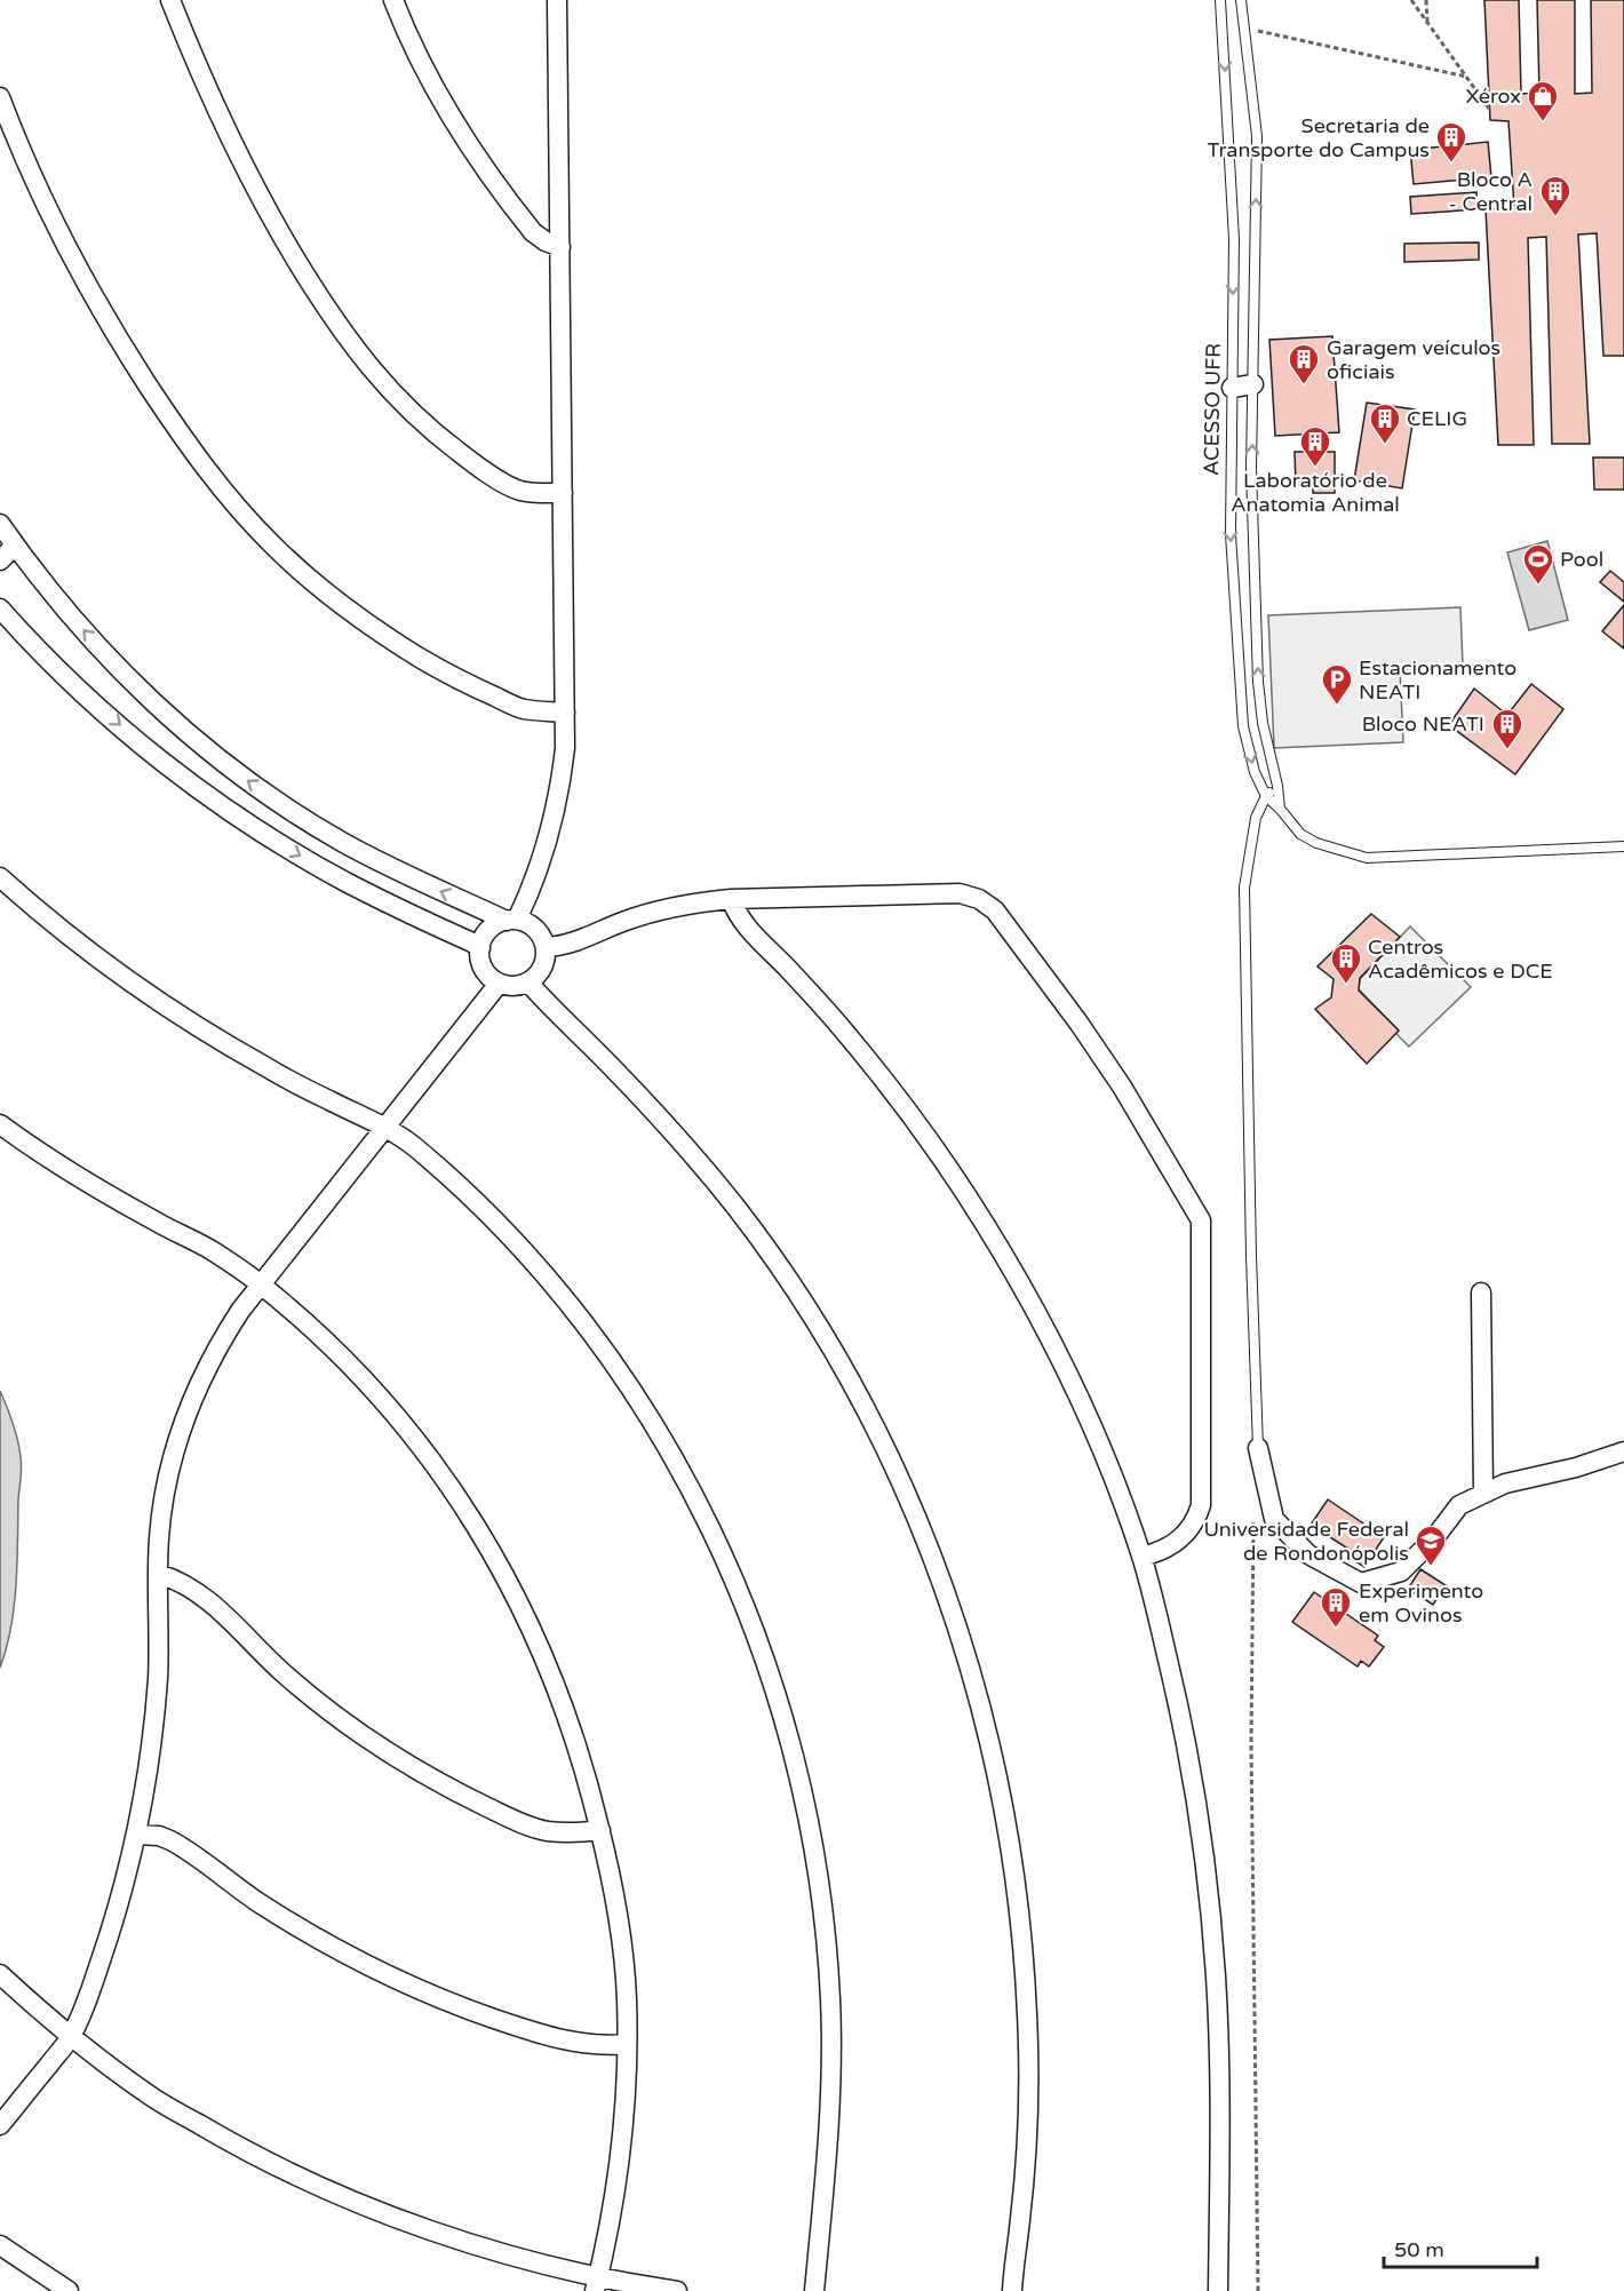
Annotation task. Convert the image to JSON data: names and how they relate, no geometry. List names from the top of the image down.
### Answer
{
  "streets": {
    "lane": ["ACESSO UFR"]
  },
  "places": {
    "shop": ["Xérox"],
    "building": [
      "Secretaria de Transporte do Campus",
      "Bloco A - Central",
      "Garagem veículos oficiais",
      "CELIG",
      "Laboratório de Anatomia Animal",
      "Bloco NEATI",
      "Centros Acadêmicos e DCE",
      "Experimento em Ovinos"
    ],
    "sports": ["Pool"],
    "parking": ["Estacionamento NEATI"],
    "school or university": ["Universidade Federal de Rondonópolis"]
  },
  "scale_bar": "50 m"
}
